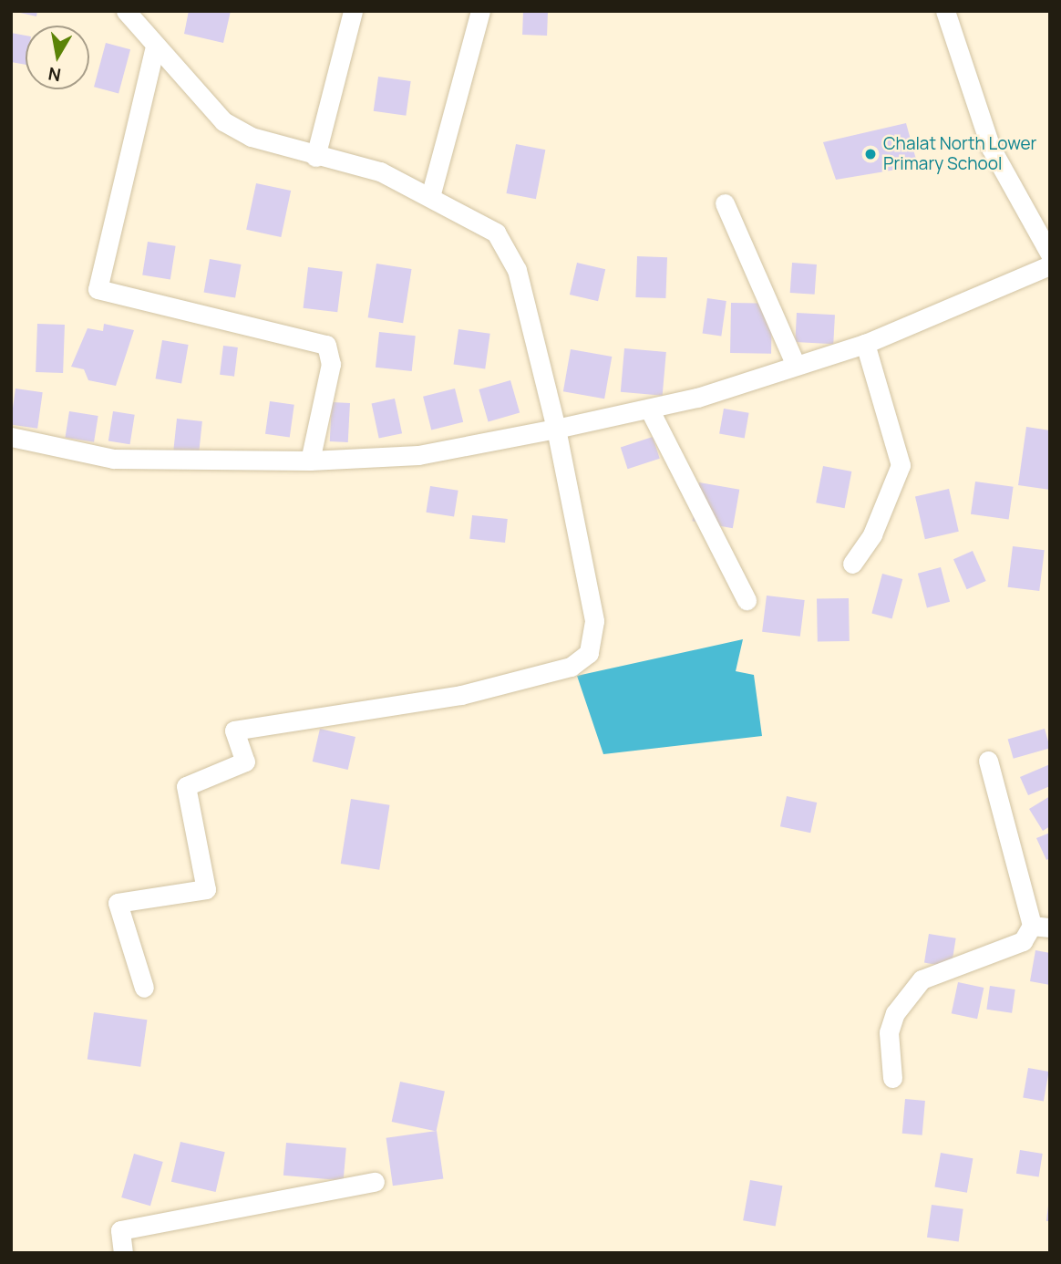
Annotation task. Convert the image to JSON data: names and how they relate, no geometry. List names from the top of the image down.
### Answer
{
  "places": ["Chalat North Lower Primary School"],
  "north": "bottom"
}
